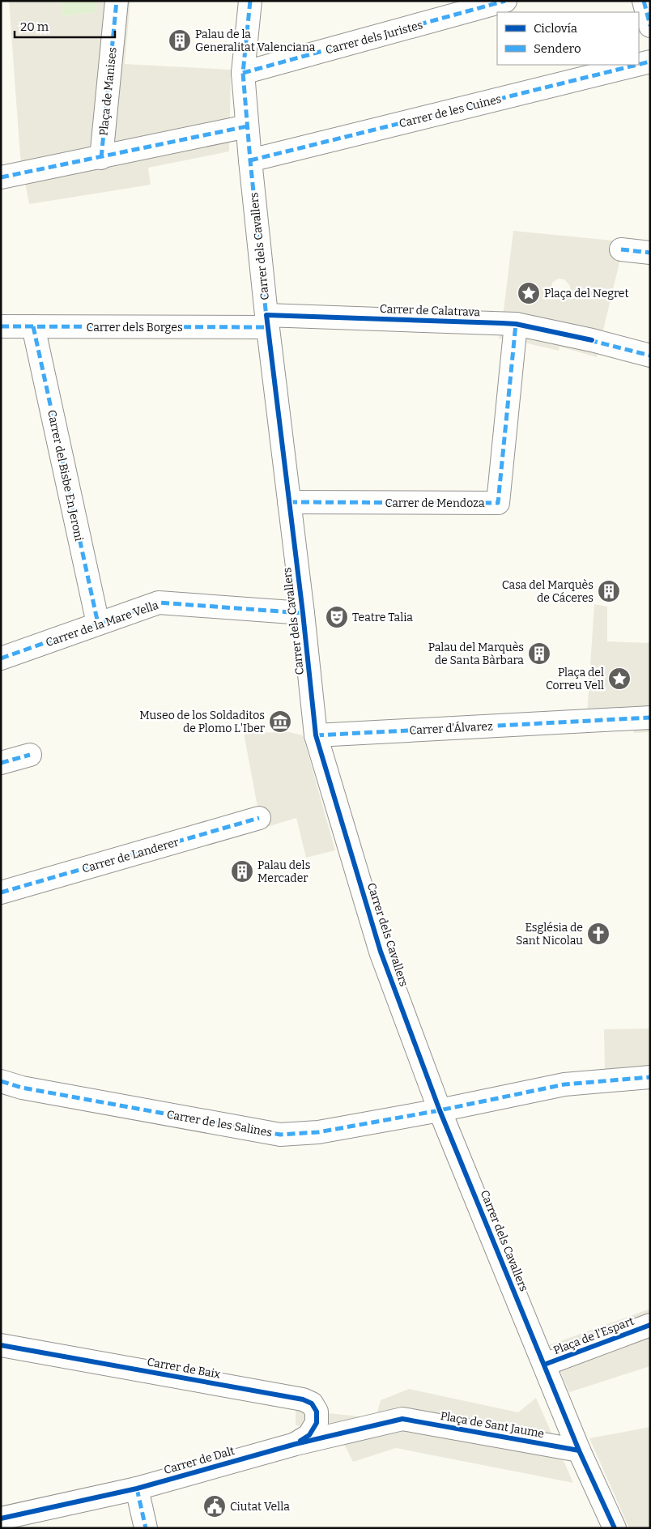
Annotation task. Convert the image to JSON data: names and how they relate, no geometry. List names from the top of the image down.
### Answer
{
  "streets": {
    "street": [
      "Carrer dels Juristes",
      "Plaça de Manises",
      "Carrer de les Cuines",
      "Carrer dels Cavallers",
      "Carrer de Calatrava",
      "Carrer dels Borges",
      "Carrer del Bisbe En Jeroni",
      "Carrer de Mendoza",
      "Carrer de la Mare Vella",
      "Carrer d'Álvarez",
      "Carrer de Landerer",
      "Carrer de les Salines",
      "Plaça de l'Espart",
      "Carrer de Baix",
      "Plaça de Sant Jaume",
      "Carrer de Dalt"
    ]
  },
  "crossings": [
    ["Carrer dels Juristes", "Carrer dels Cavallers"],
    ["Carrer de les Cuines", "Carrer dels Cavallers"],
    ["Carrer dels Cavallers", "Carrer de Calatrava"],
    ["Carrer dels Cavallers", "Carrer dels Borges"],
    ["Carrer dels Cavallers", "Carrer de Mendoza"],
    ["Carrer dels Cavallers", "Carrer de la Mare Vella"],
    ["Carrer dels Cavallers", "Carrer d'Álvarez"],
    ["Carrer dels Cavallers", "Carrer de les Salines"],
    ["Carrer dels Cavallers", "Plaça de l'Espart"],
    ["Carrer dels Cavallers", "Plaça de Sant Jaume"],
    ["Carrer de Calatrava", "Carrer dels Borges"],
    ["Carrer de Calatrava", "Carrer de Mendoza"],
    ["Carrer dels Borges", "Carrer del Bisbe En Jeroni"],
    ["Carrer del Bisbe En Jeroni", "Carrer de la Mare Vella"],
    ["Carrer de Baix", "Carrer de Dalt"],
    ["Plaça de Sant Jaume", "Carrer de Dalt"]
  ],
  "places": {
    "building": [
      "Palau de la Generalitat Valenciana",
      "Casa del Marquès de Cáceres",
      "Palau del Marquès de Santa Bàrbara",
      "Palau dels Mercader"
    ],
    "place": ["Plaça del Negret", "Plaça del Correu Vell"],
    "theatre": ["Teatre Talia"],
    "museum": ["Museo de los Soldaditos de Plomo L'Iber"],
    "church": ["Església de Sant Nicolau"],
    "public building": ["Ciutat Vella"]
  },
  "legend": ["Ciclovía", "Sendero"],
  "scale_bar": "20 m"
}
